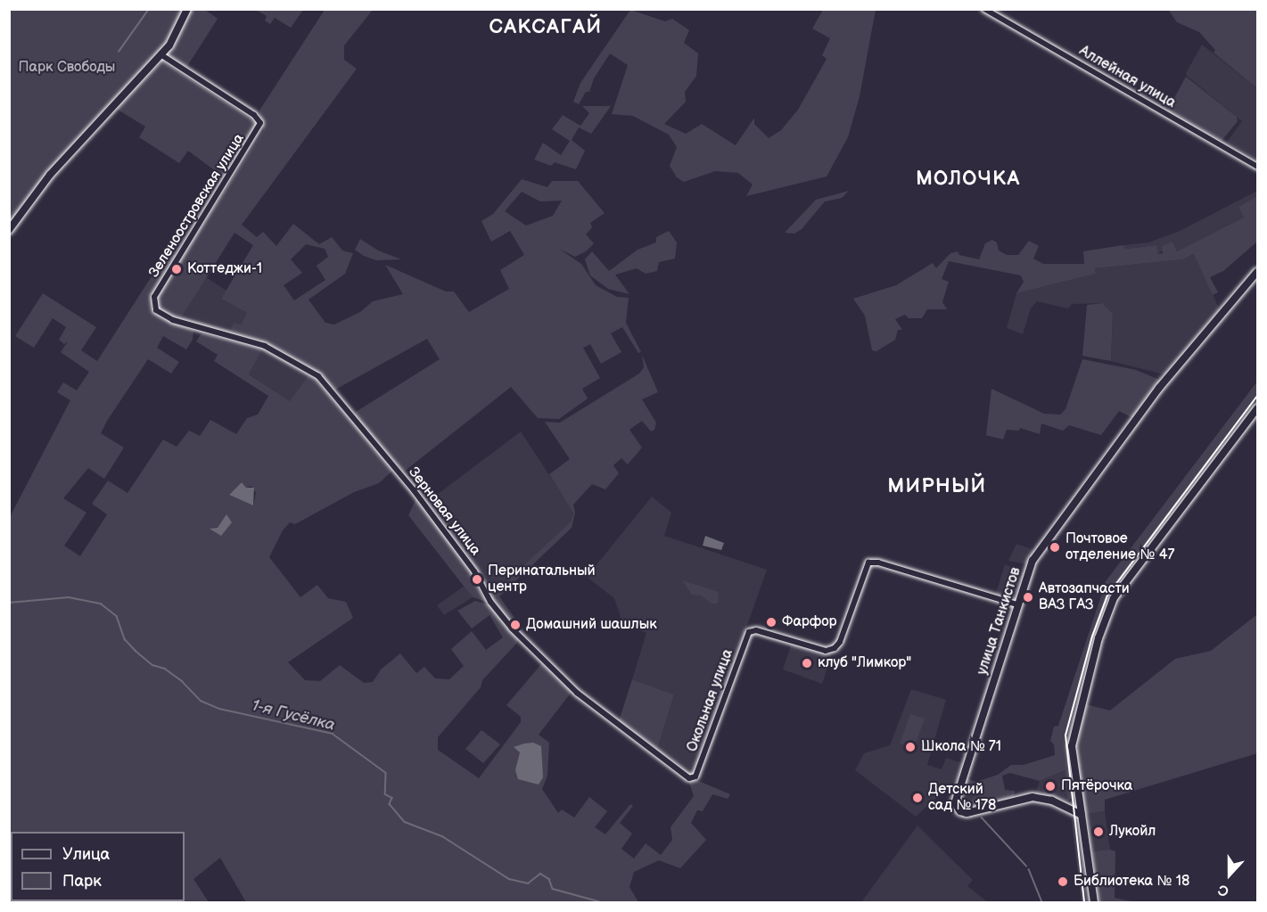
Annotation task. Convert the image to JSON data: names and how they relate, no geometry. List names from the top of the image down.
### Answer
{
  "streets": {
    "main road": ["улица Танкистов"],
    "street": [
      "Аллейная улица",
      "Зеленоостровская улица",
      "Зерновая улица",
      "Окольная улица"
    ]
  },
  "crossings": [
    ["Зеленоостровская улица", "Зерновая улица"],
    ["Зерновая улица", "Окольная улица"],
    ["улица Танкистов", "Окольная улица"]
  ],
  "districts": ["САКСАГАЙ", "МОЛОЧКА", "МИРНЫЙ"],
  "water": ["1-я Гусёлка"],
  "parks": ["Парк Свободы"],
  "places": [
    "Коттеджи-1",
    "Почтовое отделение № 47",
    "Перинатальный центр",
    "Автозапчасти ВАЗ ГАЗ",
    "Фарфор",
    "Домашний шашлык",
    "клуб \"Лимкор\"",
    "Школа № 71",
    "Пятёрочка",
    "Детский сад № 178",
    "Лукойл",
    "Библиотека № 18"
  ],
  "legend": ["Улица", "Парк"],
  "north": "bottom"
}
